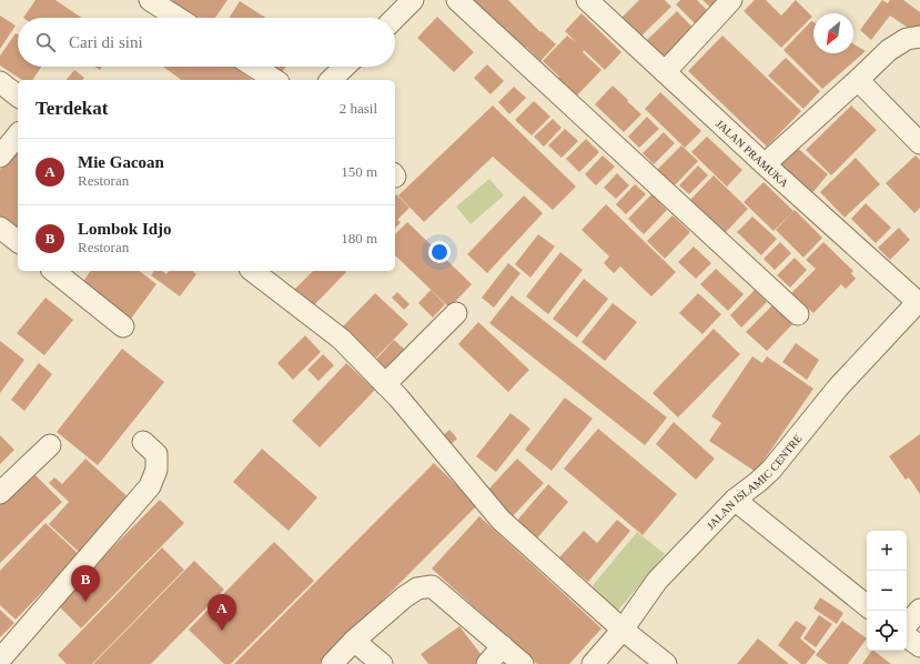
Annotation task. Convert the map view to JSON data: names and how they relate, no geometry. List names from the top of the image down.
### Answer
{
  "streets": {
    "street": ["JALAN PRAMUKA", "JALAN ISLAMIC CENTRE"]
  },
  "crossings": [
    ["JALAN PRAMUKA", "JALAN ISLAMIC CENTRE"]
  ],
  "north": "bottom left",
  "page": {
    "search": "Cari di sini",
    "heading": ["Terdekat", "2 hasil"],
    "list": [
      {
        "mark": "A",
        "name": "Mie Gacoan",
        "note": "Restoran",
        "value": "150 m"
      },
      {
        "mark": "B",
        "name": "Lombok Idjo",
        "note": "Restoran",
        "value": "180 m"
      }
    ],
    "map_buttons": ["+", "−"],
    "pins": ["B", "A"]
  }
}
